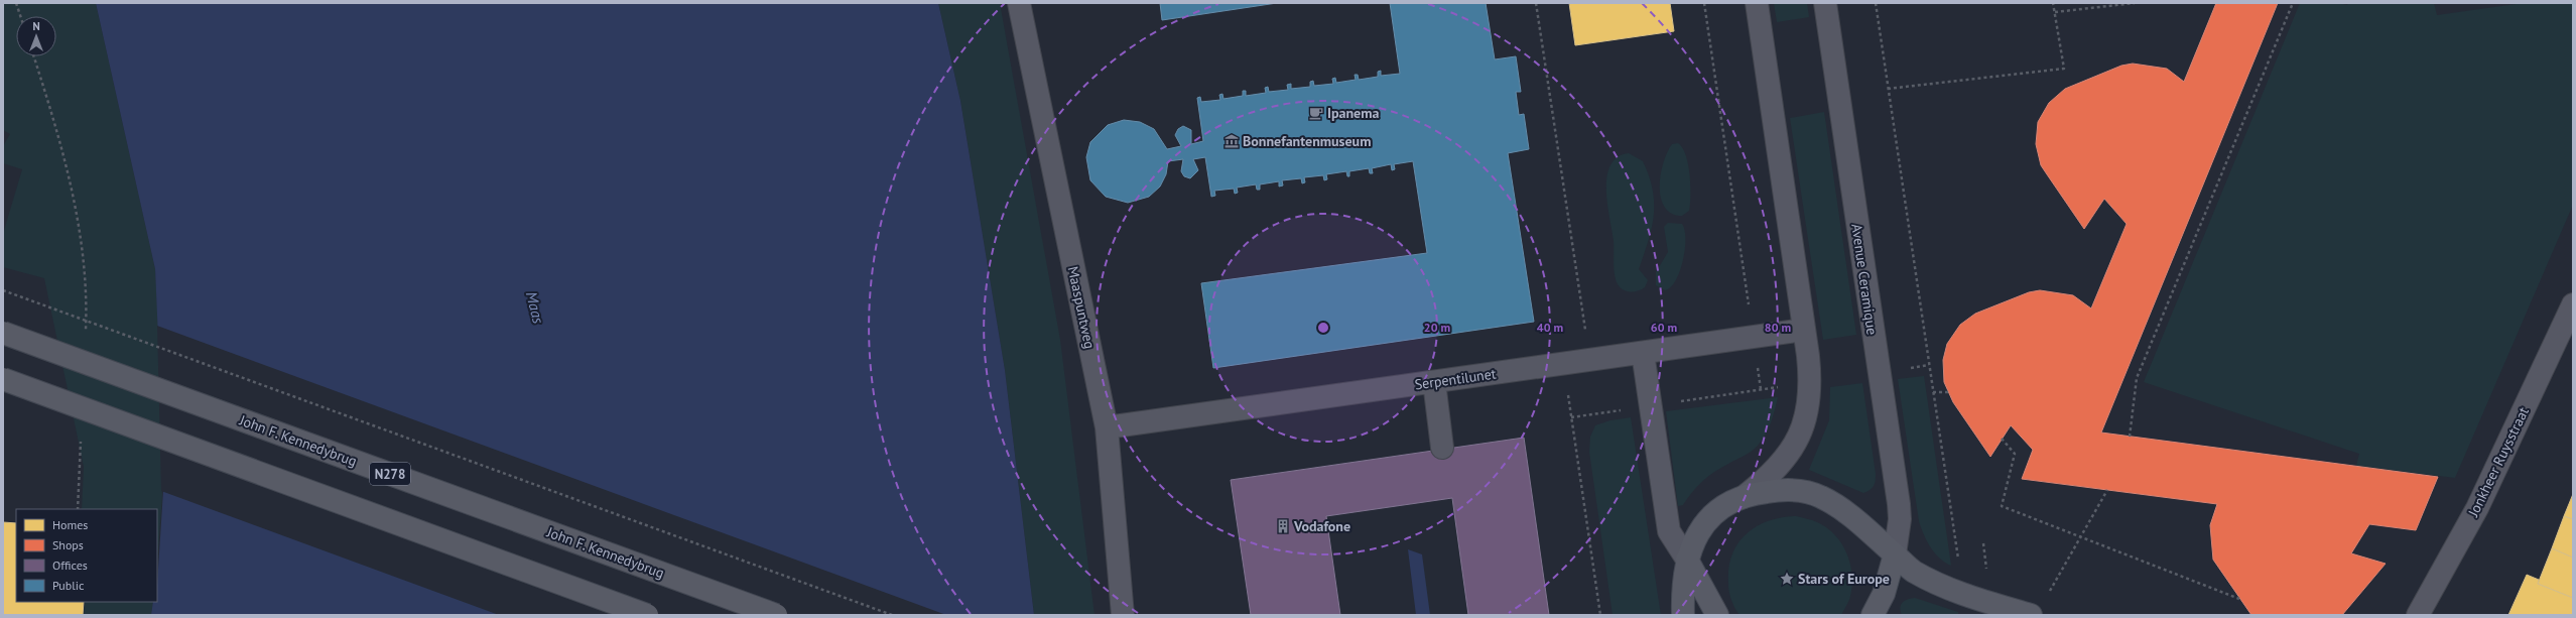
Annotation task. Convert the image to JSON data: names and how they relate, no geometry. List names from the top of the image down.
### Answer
{
  "streets": {
    "main road": ["John F. Kennedybrug", "N278"],
    "street": [
      "Avenue Ceramique",
      "Maaspuntweg",
      "Serpentilunet",
      "Jonkheer Ruysstraat"
    ]
  },
  "crossings": [
    ["Maaspuntweg", "Serpentilunet"]
  ],
  "water": ["Maas"],
  "places": {
    "cafe": ["Ipanema"],
    "museum": ["Bonnefantenmuseum"],
    "building": ["Vodafone"],
    "place": ["Stars of Europe"]
  },
  "legend": [
    "Homes",
    "Shops",
    "Offices",
    "Public"
  ],
  "north": "top",
  "rings": [
    "20 m",
    "40 m",
    "60 m",
    "80 m"
  ]
}
